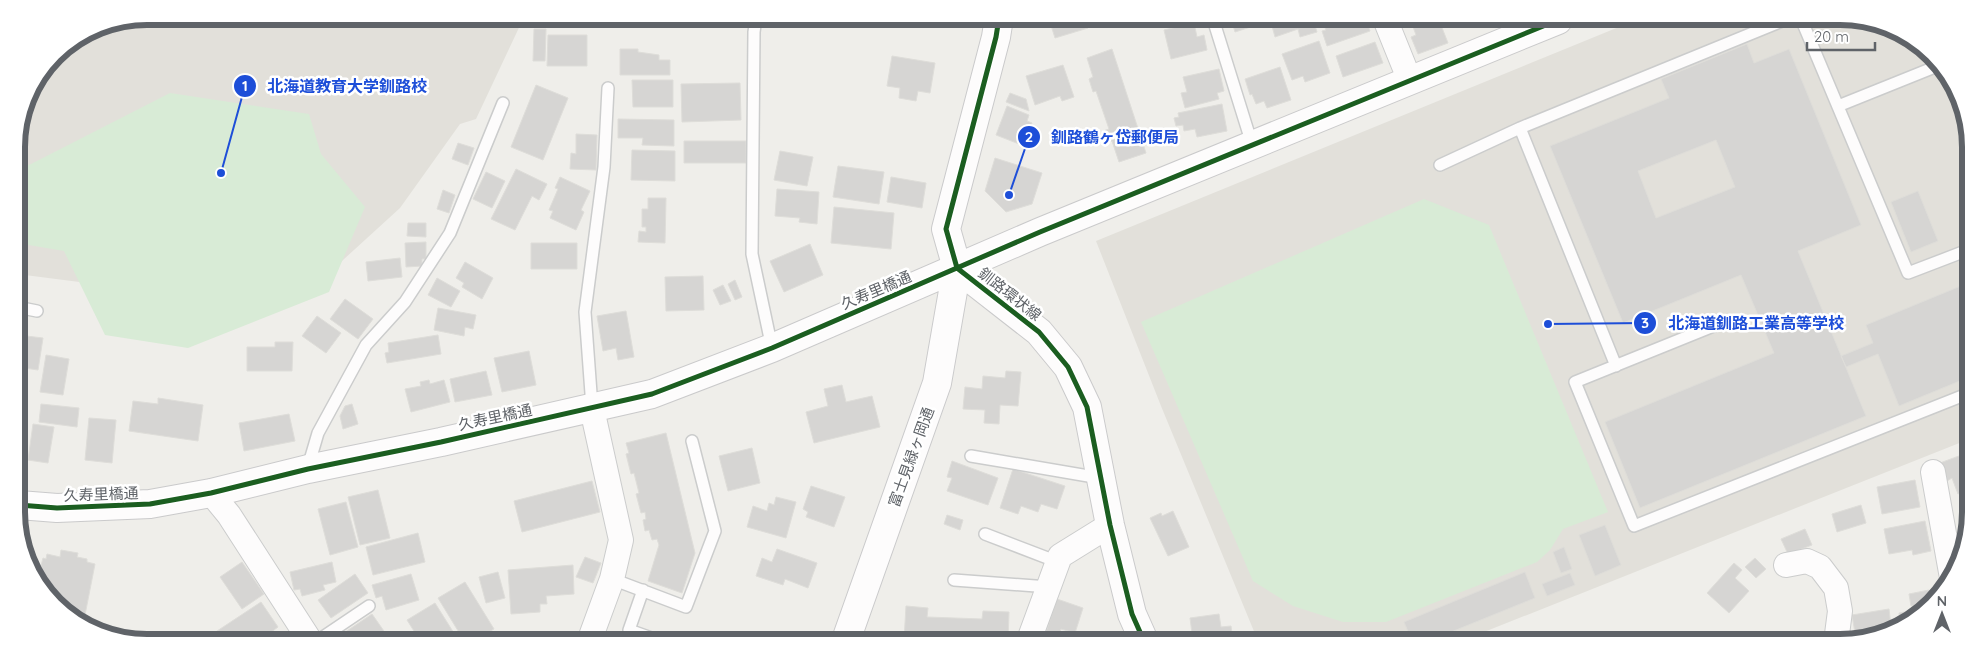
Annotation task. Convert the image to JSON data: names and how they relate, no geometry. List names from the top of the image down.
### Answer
{
  "streets": {
    "street": ["久寿里橋通", "釧路環状線", "富士見緑ヶ岡通"]
  },
  "crossings": [
    ["久寿里橋通", "釧路環状線"],
    ["久寿里橋通", "富士見緑ヶ岡通"],
    ["釧路環状線", "富士見緑ヶ岡通"]
  ],
  "places": ["北海道教育大学釧路校", "釧路鶴ヶ岱郵便局", "北海道釧路工業高等学校"],
  "scale_bar": "20 m",
  "north": "top"
}
